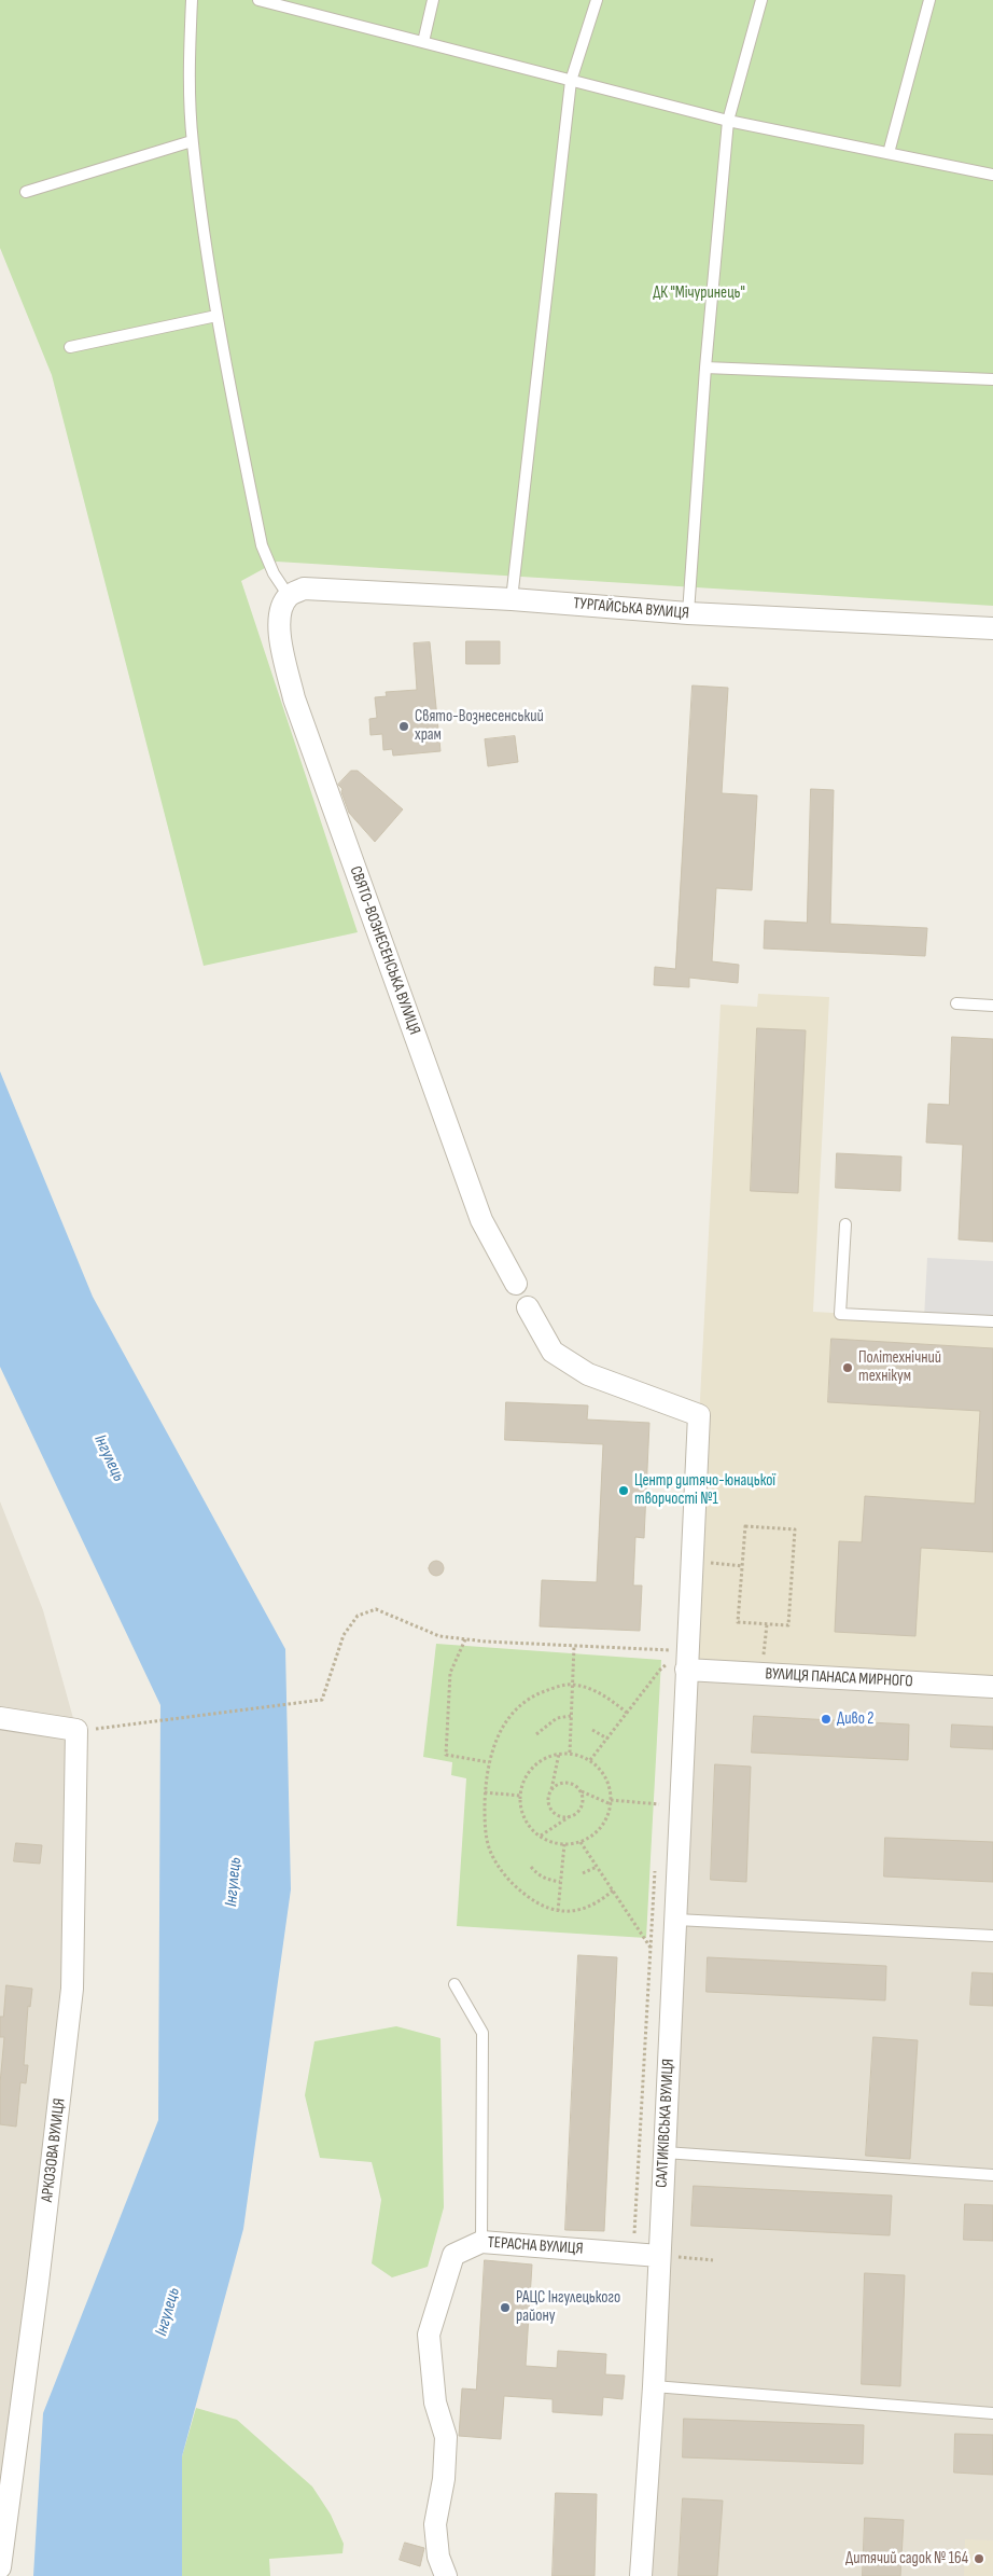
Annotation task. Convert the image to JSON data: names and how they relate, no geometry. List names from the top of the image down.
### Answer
{
  "streets": {
    "street": [
      "ТУРГАЙСЬКА ВУЛИЦЯ",
      "СВЯТО-ВОЗНЕСЕНСЬКА ВУЛИЦЯ",
      "ВУЛИЦЯ ПАНАСА МИРНОГО",
      "САЛТИКІВСЬКА ВУЛИЦЯ",
      "АРКОЗОВА ВУЛИЦЯ",
      "ТЕРАСНА ВУЛИЦЯ"
    ]
  },
  "crossings": [
    ["ТУРГАЙСЬКА ВУЛИЦЯ", "СВЯТО-ВОЗНЕСЕНСЬКА ВУЛИЦЯ"],
    ["ВУЛИЦЯ ПАНАСА МИРНОГО", "САЛТИКІВСЬКА ВУЛИЦЯ"],
    ["САЛТИКІВСЬКА ВУЛИЦЯ", "ТЕРАСНА ВУЛИЦЯ"]
  ],
  "water": ["Інгулець"],
  "parks": ["ДК \"Мічуринець\""],
  "places": [
    "Свято-Вознесенський храм",
    "Політехнічний технікум",
    "Центр дитячо-юнацької творчості №1",
    "Диво 2",
    "РАЦС Інгулецького району",
    "Дитячий садок № 164"
  ]
}
